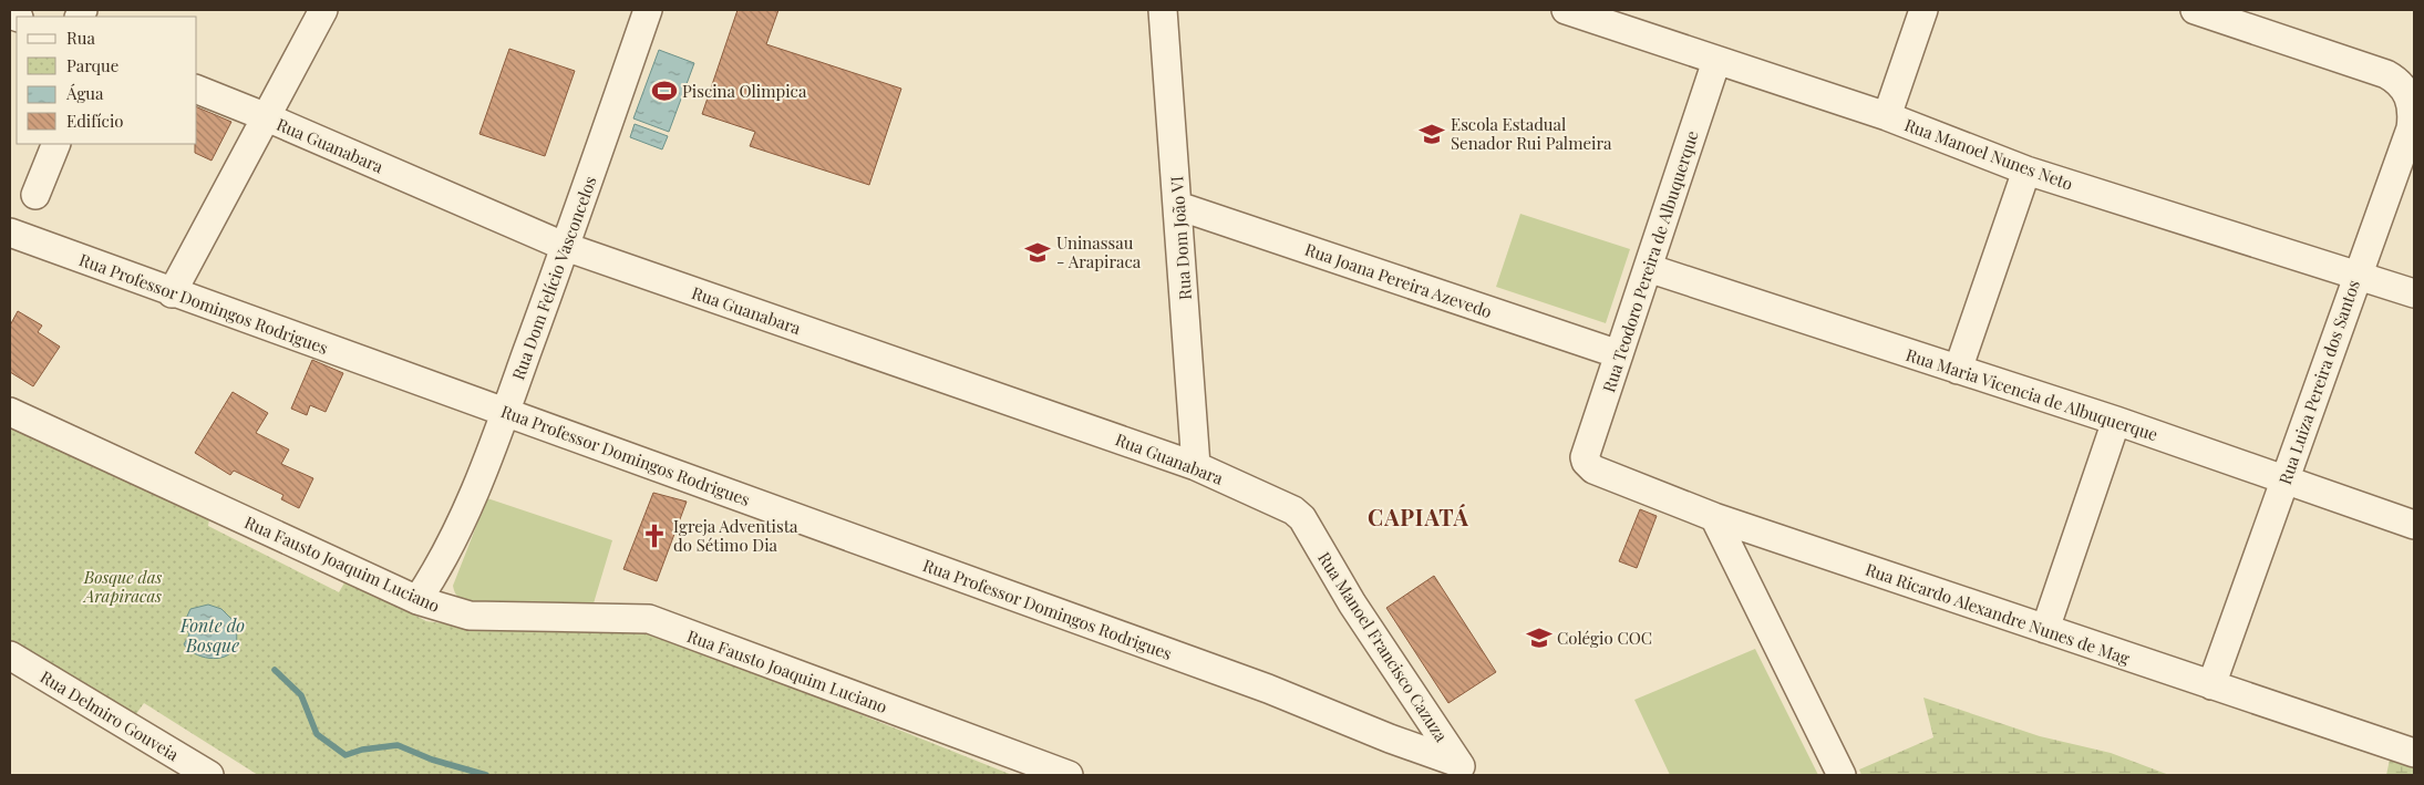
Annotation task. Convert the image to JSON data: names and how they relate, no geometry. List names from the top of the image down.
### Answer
{
  "streets": {
    "street": [
      "Rua Guanabara",
      "Rua Manoel Nunes Neto",
      "Rua Dom João VI",
      "Rua Teodoro Pereira de Albuquerque",
      "Rua Dom Felício Vasconcelos",
      "Rua Joana Pereira Azevedo",
      "Rua Professor Domingos Rodrigues",
      "Rua Luiza Pereira dos Santos",
      "Rua Maria Vicencia de Albuquerque",
      "Rua Fausto Joaquim Luciano",
      "Rua Ricardo Alexandre Nunes de Mag",
      "Rua Manoel Francisco Cazuza",
      "Rua Delmiro Gouveia"
    ]
  },
  "crossings": [
    ["Rua Guanabara", "Rua Dom João VI"],
    ["Rua Guanabara", "Rua Dom Felício Vasconcelos"],
    ["Rua Guanabara", "Rua Manoel Francisco Cazuza"],
    ["Rua Manoel Nunes Neto", "Rua Teodoro Pereira de Albuquerque"],
    ["Rua Manoel Nunes Neto", "Rua Luiza Pereira dos Santos"],
    ["Rua Dom João VI", "Rua Joana Pereira Azevedo"],
    ["Rua Teodoro Pereira de Albuquerque", "Rua Joana Pereira Azevedo"],
    ["Rua Teodoro Pereira de Albuquerque", "Rua Maria Vicencia de Albuquerque"],
    ["Rua Teodoro Pereira de Albuquerque", "Rua Ricardo Alexandre Nunes de Mag"],
    ["Rua Dom Felício Vasconcelos", "Rua Professor Domingos Rodrigues"],
    ["Rua Dom Felício Vasconcelos", "Rua Fausto Joaquim Luciano"],
    ["Rua Professor Domingos Rodrigues", "Rua Manoel Francisco Cazuza"],
    ["Rua Luiza Pereira dos Santos", "Rua Maria Vicencia de Albuquerque"],
    ["Rua Luiza Pereira dos Santos", "Rua Ricardo Alexandre Nunes de Mag"]
  ],
  "districts": ["CAPIATÁ"],
  "water": ["Fonte do Bosque"],
  "parks": ["Bosque das Arapiracas"],
  "places": {
    "sports": ["Piscina Olimpica"],
    "school or university": ["Escola Estadual Senador Rui Palmeira", "Uninassau - Arapiraca", "Colégio COC"],
    "church": ["Igreja Adventista do Sétimo Dia"]
  },
  "legend": [
    "Rua",
    "Parque",
    "Água",
    "Edifício"
  ]
}
